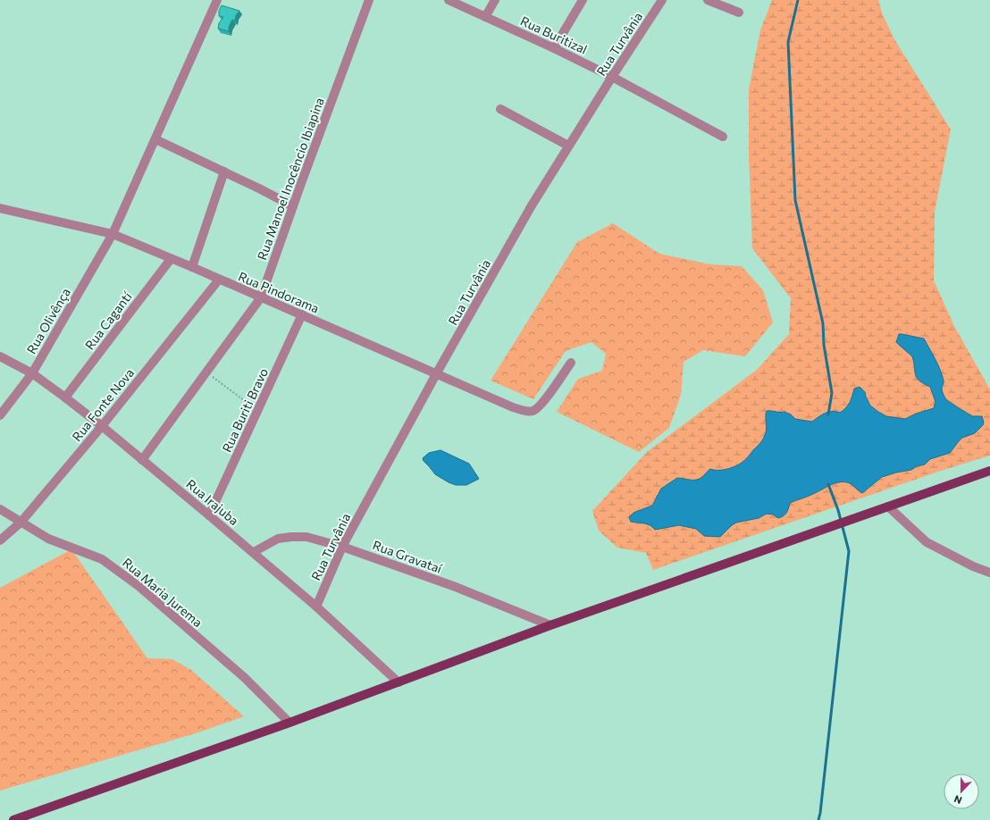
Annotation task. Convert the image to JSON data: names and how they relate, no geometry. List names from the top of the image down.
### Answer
{
  "streets": {
    "street": [
      "Rua Buritizal",
      "Rua Turvânia",
      "Rua Manoel Inocêncio Ibiapina",
      "Rua Pindorama",
      "Rua Olivênça",
      "Rua Cagantí",
      "Rua Fonte Nova",
      "Rua Buriti Bravo",
      "Rua Irajuba",
      "Rua Gravataí",
      "Rua Maria Jurema"
    ]
  },
  "crossings": [
    ["Rua Buritizal", "Rua Turvânia"],
    ["Rua Turvânia", "Rua Pindorama"],
    ["Rua Turvânia", "Rua Irajuba"],
    ["Rua Turvânia", "Rua Gravataí"],
    ["Rua Manoel Inocêncio Ibiapina", "Rua Pindorama"],
    ["Rua Manoel Inocêncio Ibiapina", "Rua Irajuba"],
    ["Rua Pindorama", "Rua Olivênça"],
    ["Rua Pindorama", "Rua Cagantí"],
    ["Rua Pindorama", "Rua Fonte Nova"],
    ["Rua Pindorama", "Rua Buriti Bravo"],
    ["Rua Olivênça", "Rua Irajuba"],
    ["Rua Cagantí", "Rua Irajuba"],
    ["Rua Fonte Nova", "Rua Irajuba"],
    ["Rua Fonte Nova", "Rua Maria Jurema"],
    ["Rua Buriti Bravo", "Rua Irajuba"],
    ["Rua Irajuba", "Rua Gravataí"]
  ],
  "north": "bottom"
}
